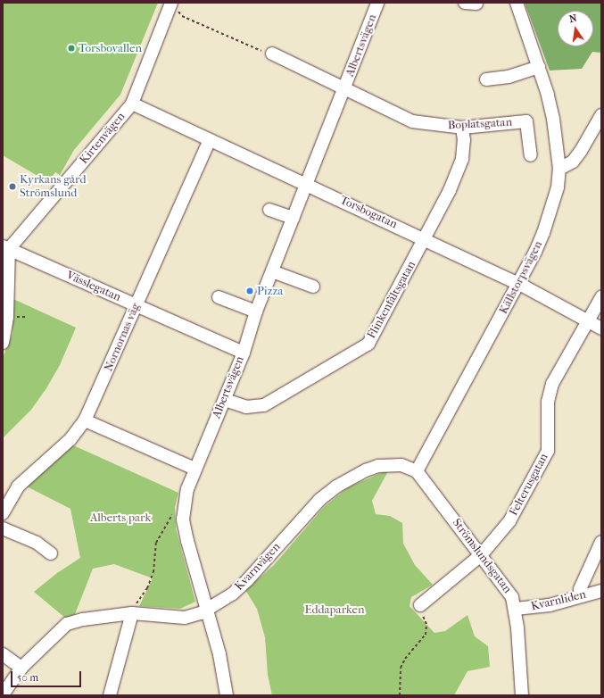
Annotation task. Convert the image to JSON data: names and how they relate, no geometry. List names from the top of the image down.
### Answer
{
  "streets": {
    "street": [
      "Albertsvägen",
      "Boplatsgatan",
      "Kirtenvägen",
      "Torsbogatan",
      "Källstorpsvägen",
      "Vässlegatan",
      "Flinkenfältsgatan",
      "Nornornas väg",
      "Felterusgatan",
      "Strömslundsgatan",
      "Kvarnvägen",
      "Kvarnliden"
    ]
  },
  "crossings": [
    ["Albertsvägen", "Boplatsgatan"],
    ["Albertsvägen", "Torsbogatan"],
    ["Albertsvägen", "Vässlegatan"],
    ["Albertsvägen", "Flinkenfältsgatan"],
    ["Albertsvägen", "Kvarnvägen"],
    ["Boplatsgatan", "Flinkenfältsgatan"],
    ["Kirtenvägen", "Torsbogatan"],
    ["Kirtenvägen", "Vässlegatan"],
    ["Torsbogatan", "Källstorpsvägen"],
    ["Torsbogatan", "Flinkenfältsgatan"],
    ["Torsbogatan", "Nornornas väg"],
    ["Torsbogatan", "Felterusgatan"],
    ["Källstorpsvägen", "Strömslundsgatan"],
    ["Källstorpsvägen", "Kvarnvägen"],
    ["Vässlegatan", "Nornornas väg"],
    ["Felterusgatan", "Strömslundsgatan"],
    ["Strömslundsgatan", "Kvarnvägen"],
    ["Strömslundsgatan", "Kvarnliden"]
  ],
  "parks": ["Alberts park", "Eddaparken"],
  "places": ["Torsbovallen", "Kyrkans gård Strömslund", "Pizza"],
  "scale_bar": "50 m",
  "north": "top"
}
